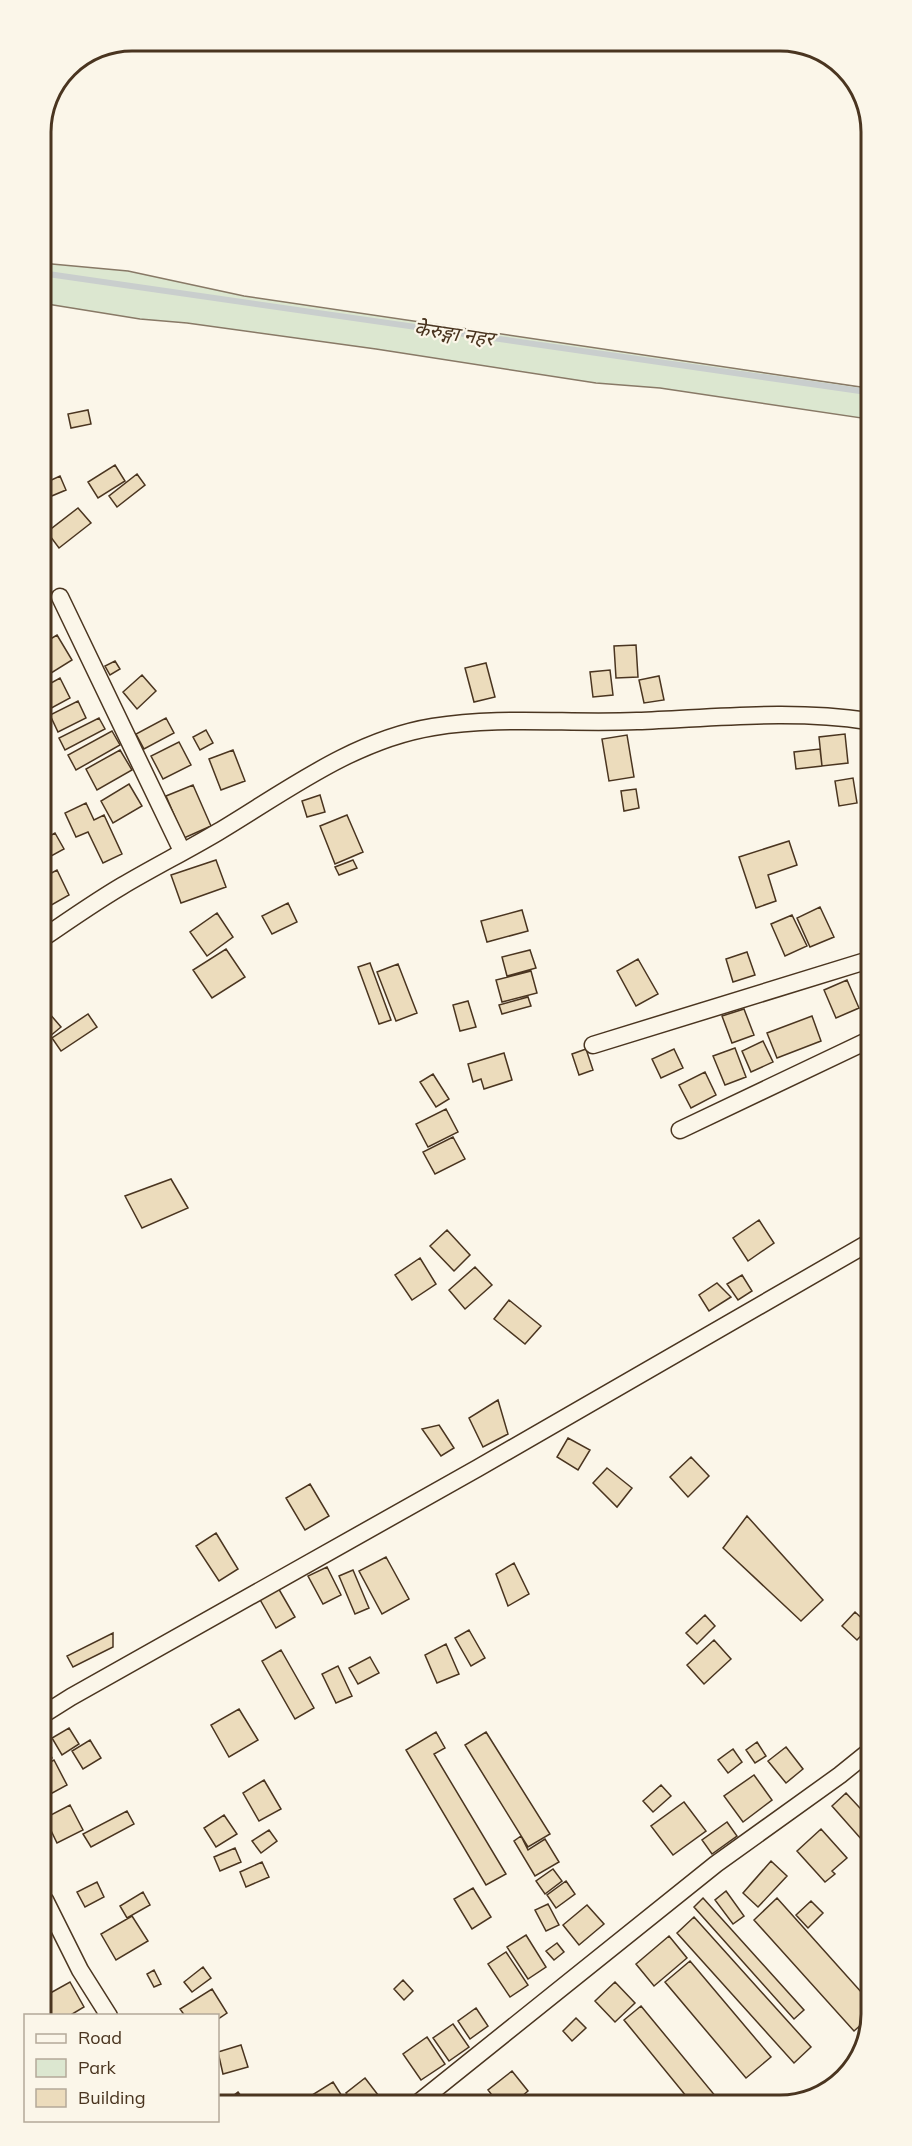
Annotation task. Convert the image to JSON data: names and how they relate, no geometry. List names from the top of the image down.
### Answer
{
  "water": ["केेरुङ्गा नहर"],
  "legend": ["Road", "Park", "Building"]
}
